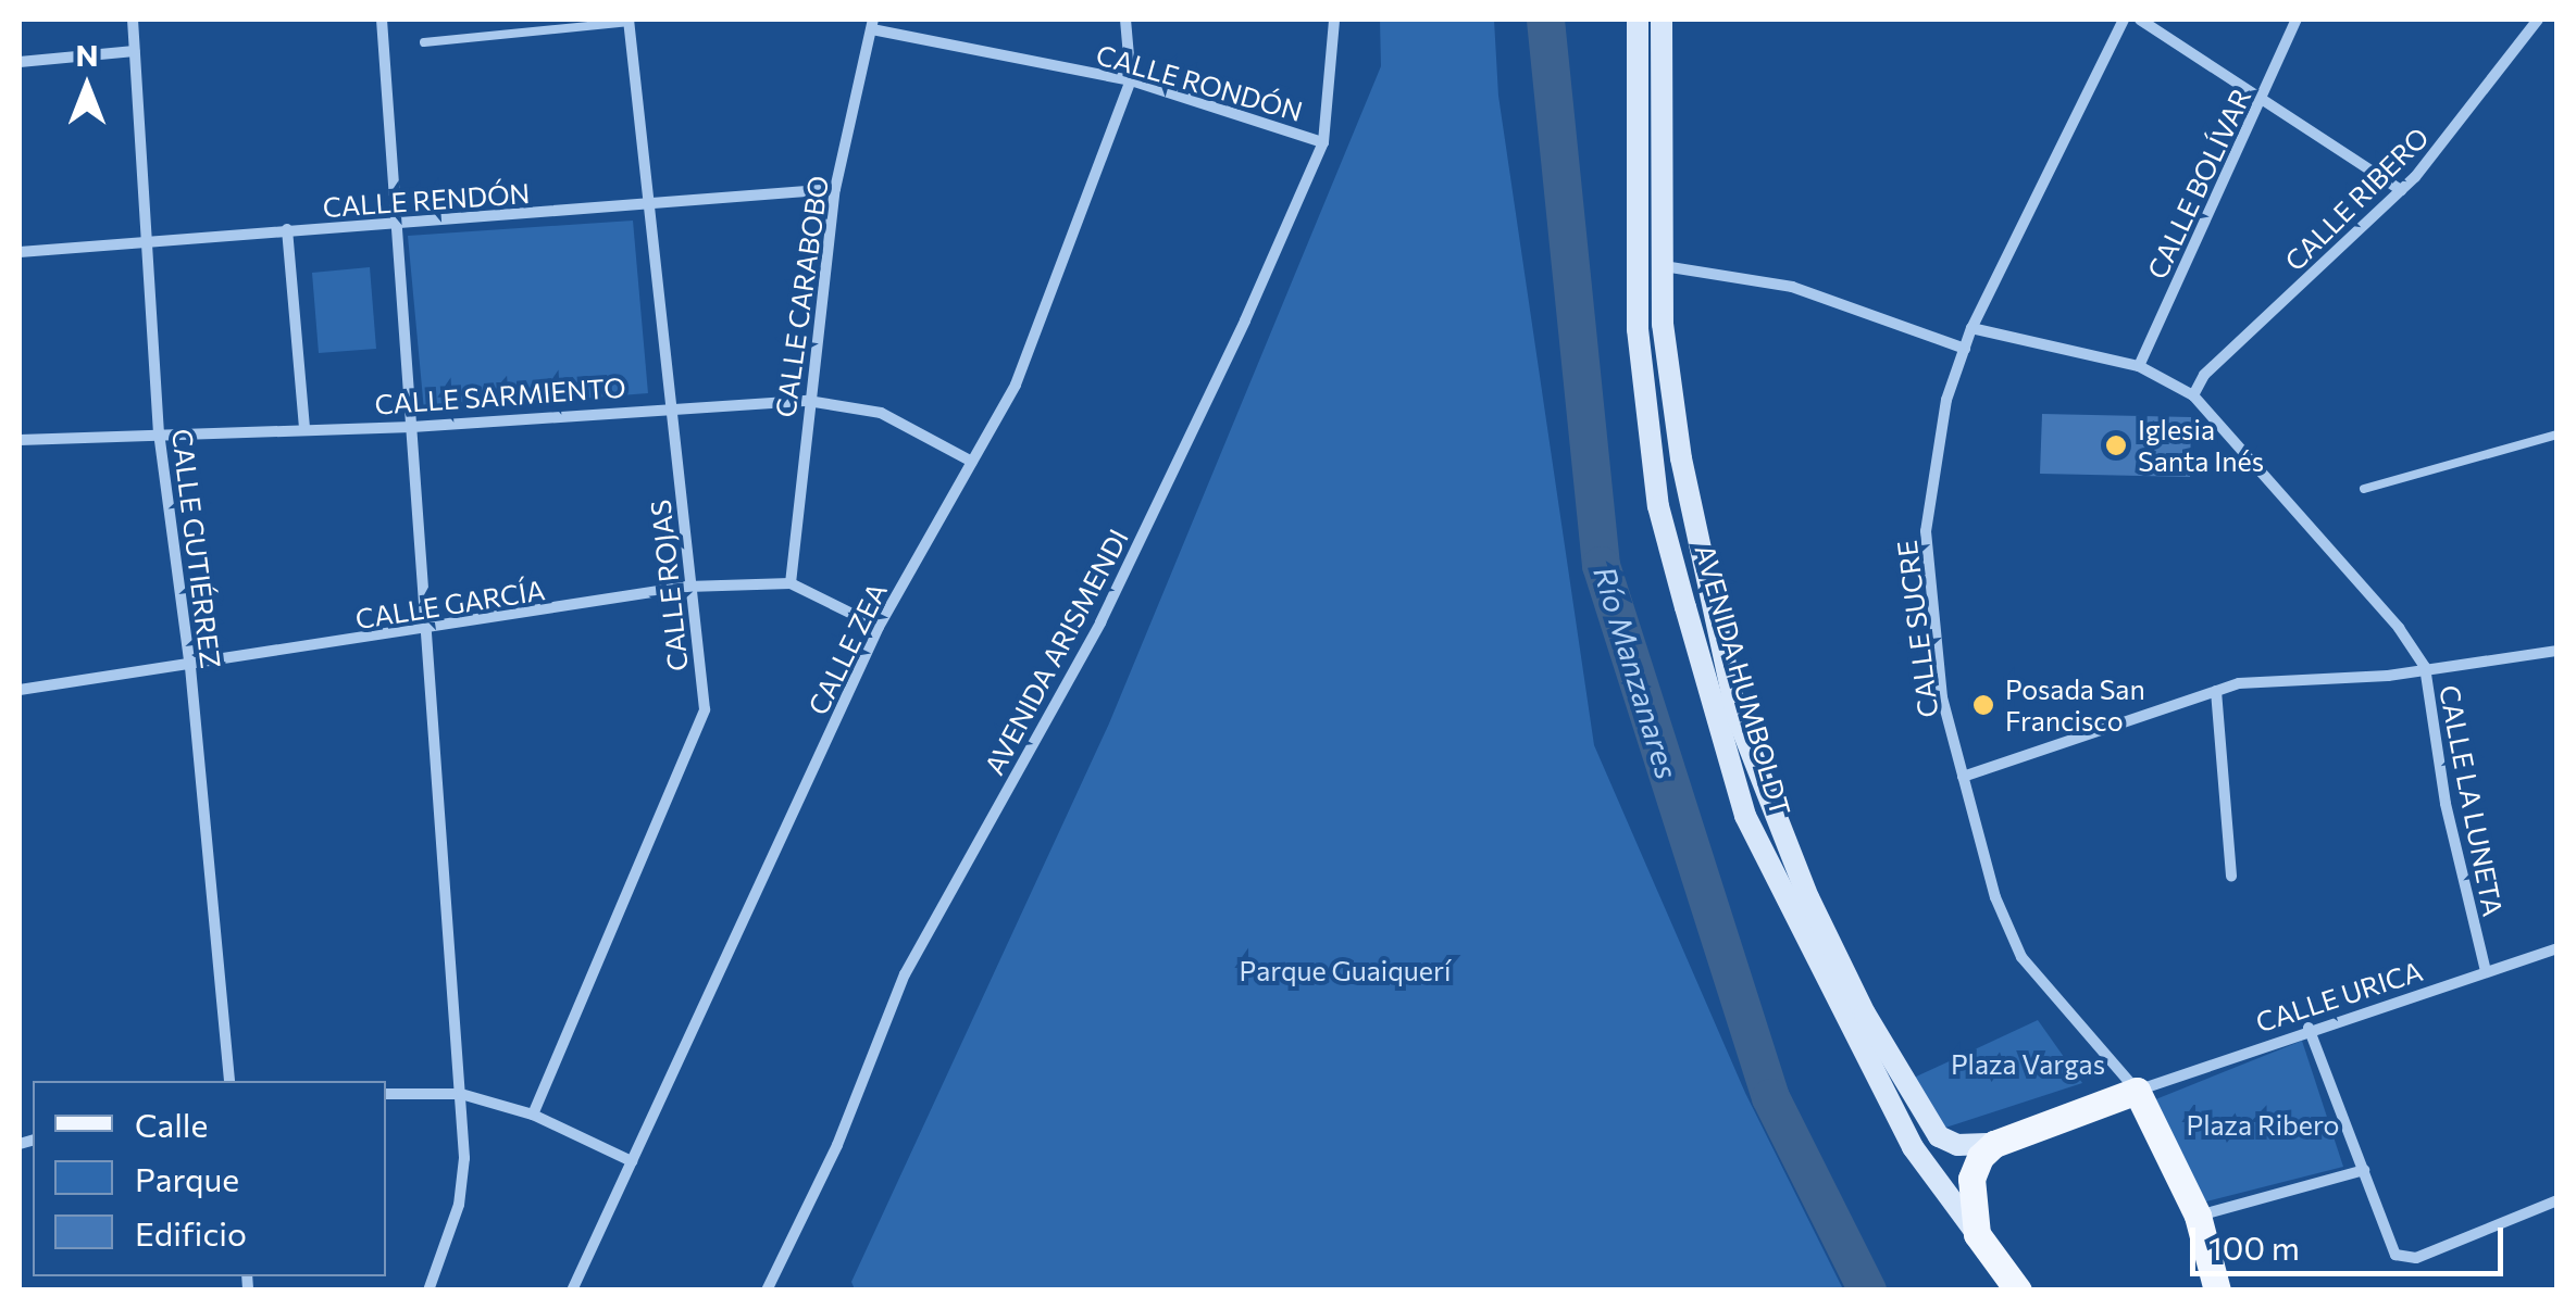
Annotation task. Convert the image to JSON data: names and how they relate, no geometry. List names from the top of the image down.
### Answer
{
  "streets": {
    "main road": ["AVENIDA HUMBOLDT"],
    "street": [
      "CALLE RONDÓN",
      "CALLE BOLÍVAR",
      "CALLE RIBERO",
      "CALLE RENDÓN",
      "CALLE CARABOBO",
      "CALLE SARMIENTO",
      "CALLE GUTIÉRREZ",
      "CALLE ROJAS",
      "CALLE GARCÍA",
      "CALLE SUCRE",
      "CALLE ZEA",
      "AVENIDA ARISMENDI",
      "CALLE LA LUNETA",
      "CALLE URICA"
    ]
  },
  "crossings": [
    ["CALLE RONDÓN", "CALLE CARABOBO"],
    ["CALLE RONDÓN", "CALLE ZEA"],
    ["CALLE RONDÓN", "AVENIDA ARISMENDI"],
    ["CALLE RIBERO", "CALLE LA LUNETA"],
    ["CALLE RENDÓN", "CALLE CARABOBO"],
    ["CALLE RENDÓN", "CALLE GUTIÉRREZ"],
    ["CALLE RENDÓN", "CALLE ROJAS"],
    ["CALLE CARABOBO", "CALLE SARMIENTO"],
    ["CALLE CARABOBO", "CALLE GARCÍA"],
    ["CALLE SARMIENTO", "CALLE GUTIÉRREZ"],
    ["CALLE SARMIENTO", "CALLE ROJAS"],
    ["CALLE SARMIENTO", "CALLE ZEA"],
    ["CALLE GUTIÉRREZ", "CALLE GARCÍA"],
    ["CALLE ROJAS", "CALLE GARCÍA"],
    ["CALLE GARCÍA", "CALLE ZEA"],
    ["CALLE SUCRE", "CALLE URICA"],
    ["CALLE LA LUNETA", "CALLE URICA"]
  ],
  "water": ["Río Manzanares"],
  "parks": ["Parque Guaiquerí", "Plaza Vargas", "Plaza Ribero"],
  "places": ["Iglesia Santa Inés", "Posada San Francisco"],
  "legend": ["Calle", "Parque", "Edificio"],
  "scale_bar": "100 m",
  "north": "top"
}
